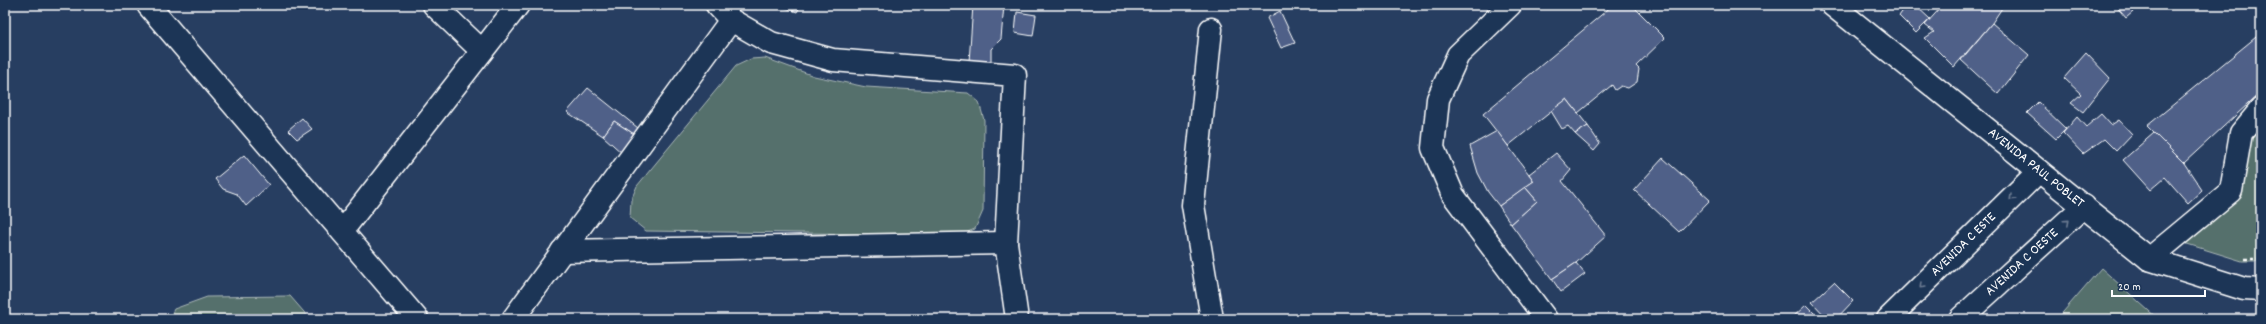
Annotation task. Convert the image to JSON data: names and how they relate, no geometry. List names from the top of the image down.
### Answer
{
  "streets": {
    "street": ["AVENIDA PAUL POBLET", "AVENIDA C ESTE", "AVENIDA C OESTE"]
  },
  "crossings": [
    ["AVENIDA PAUL POBLET", "AVENIDA C ESTE"],
    ["AVENIDA PAUL POBLET", "AVENIDA C OESTE"]
  ],
  "one_way": ["AVENIDA C ESTE", "AVENIDA C OESTE"],
  "scale_bar": "20 m"
}
